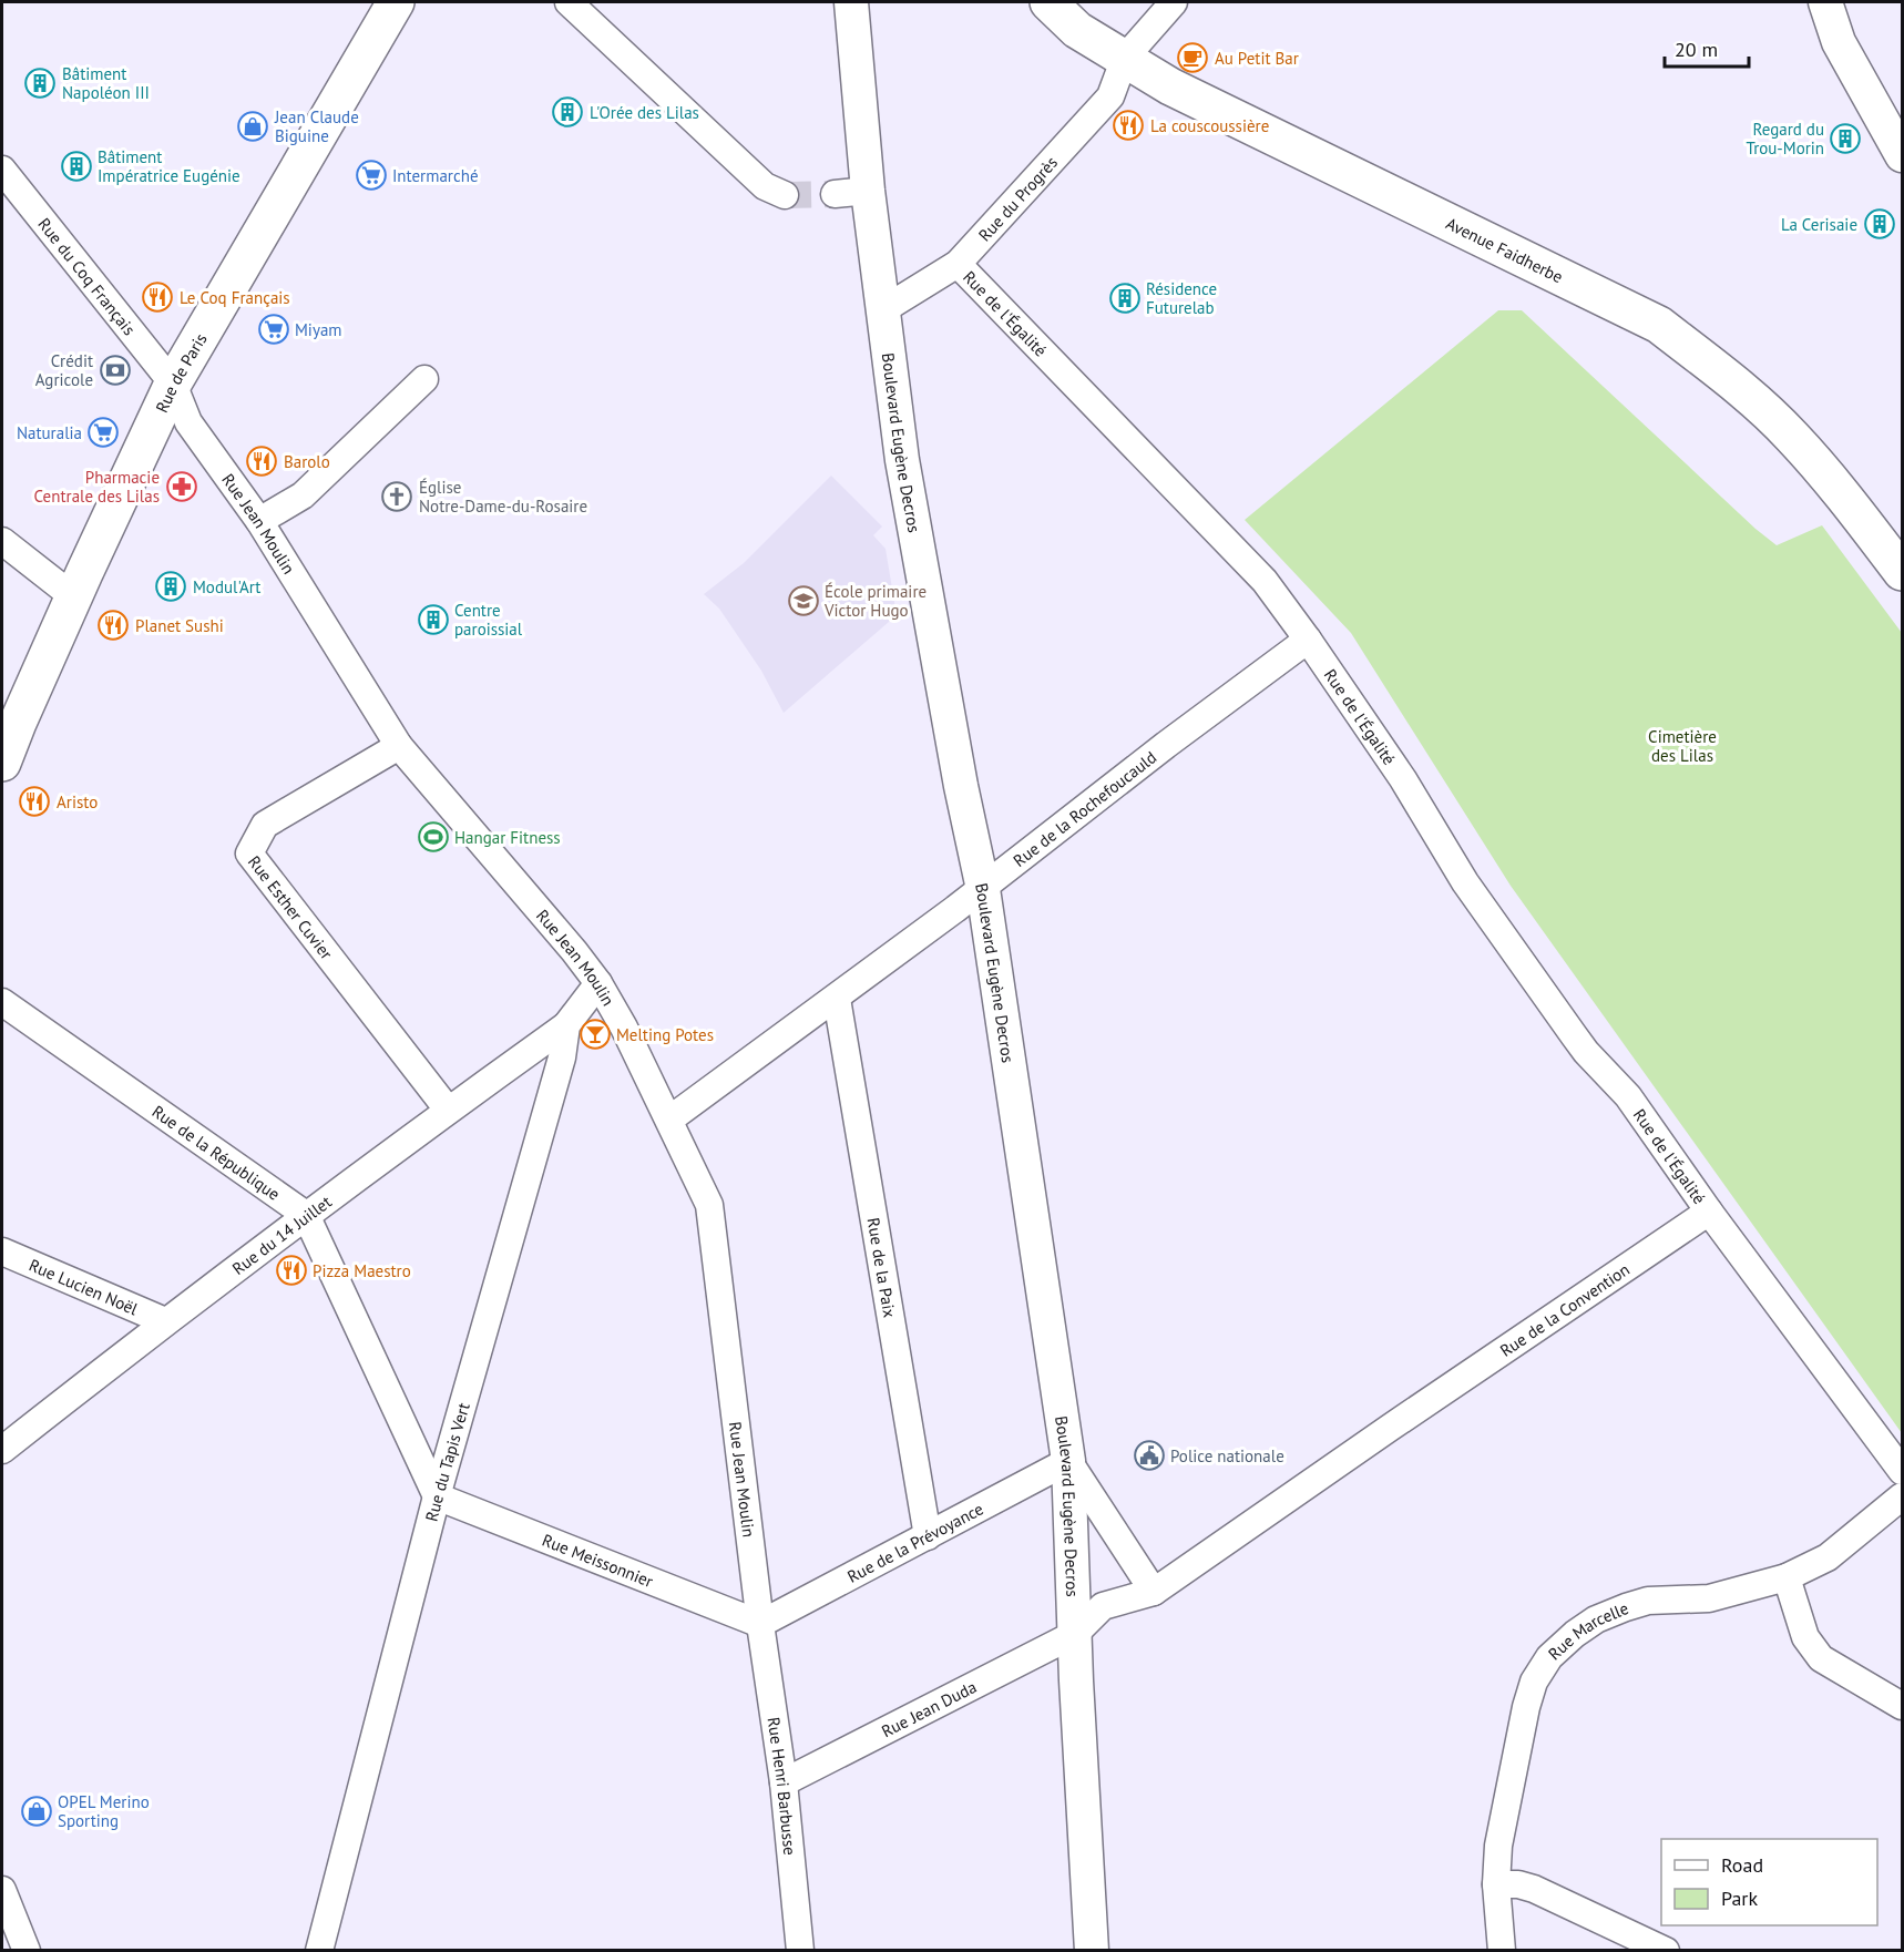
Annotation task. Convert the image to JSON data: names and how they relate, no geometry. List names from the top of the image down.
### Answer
{
  "streets": {
    "main road": ["Avenue Faidherbe", "Rue de Paris"],
    "street": [
      "Rue du Progrès",
      "Rue du Coq Français",
      "Rue de l'Égalité",
      "Boulevard Eugène Decros",
      "Rue Jean Moulin",
      "Rue de la Rochefoucauld",
      "Rue Esther Cuvier",
      "Rue de la République",
      "Rue du 14 Juillet",
      "Rue de la Paix",
      "Rue Lucien Noël",
      "Rue de la Convention",
      "Rue du Tapis Vert",
      "Rue de la Prévoyance",
      "Rue Meissonnier",
      "Rue Marcelle",
      "Rue Jean Duda",
      "Rue Henri Barbusse"
    ]
  },
  "crossings": [
    ["Rue du Progrès", "Avenue Faidherbe"],
    ["Rue du Progrès", "Rue de l'Égalité"],
    ["Rue du Progrès", "Boulevard Eugène Decros"],
    ["Rue du Coq Français", "Rue de Paris"],
    ["Rue du Coq Français", "Rue Jean Moulin"],
    ["Rue de l'Égalité", "Rue de la Rochefoucauld"],
    ["Rue de l'Égalité", "Rue de la Convention"],
    ["Rue de Paris", "Rue Jean Moulin"],
    ["Boulevard Eugène Decros", "Rue de la Rochefoucauld"],
    ["Boulevard Eugène Decros", "Rue de la Convention"],
    ["Boulevard Eugène Decros", "Rue de la Prévoyance"],
    ["Boulevard Eugène Decros", "Rue Jean Duda"],
    ["Rue Jean Moulin", "Rue de la Rochefoucauld"],
    ["Rue Jean Moulin", "Rue Esther Cuvier"],
    ["Rue Jean Moulin", "Rue du Tapis Vert"],
    ["Rue Jean Moulin", "Rue de la Prévoyance"],
    ["Rue Jean Moulin", "Rue Meissonnier"],
    ["Rue Jean Moulin", "Rue Henri Barbusse"],
    ["Rue de la Rochefoucauld", "Rue de la Paix"],
    ["Rue Esther Cuvier", "Rue du 14 Juillet"],
    ["Rue de la République", "Rue du 14 Juillet"],
    ["Rue du 14 Juillet", "Rue Lucien Noël"],
    ["Rue du 14 Juillet", "Rue du Tapis Vert"],
    ["Rue de la Paix", "Rue de la Prévoyance"],
    ["Rue de la Convention", "Rue Jean Duda"],
    ["Rue du Tapis Vert", "Rue Meissonnier"],
    ["Rue de la Prévoyance", "Rue Meissonnier"],
    ["Rue de la Prévoyance", "Rue Henri Barbusse"],
    ["Rue Meissonnier", "Rue Henri Barbusse"],
    ["Rue Jean Duda", "Rue Henri Barbusse"]
  ],
  "parks": ["Cimetière des Lilas"],
  "places": {
    "cafe": ["Au Petit Bar"],
    "building": [
      "Bâtiment Napoléon III",
      "L'Orée des Lilas",
      "Regard du Trou-Morin",
      "Bâtiment Impératrice Eugénie",
      "La Cerisaie",
      "Résidence Futurelab",
      "Modul'Art",
      "Centre paroissial"
    ],
    "restaurant": [
      "La couscoussière",
      "Le Coq Français",
      "Barolo",
      "Planet Sushi",
      "Aristo",
      "Pizza Maestro"
    ],
    "shop": ["Jean Claude Biguine", "OPEL Merino Sporting"],
    "supermarket": ["Intermarché", "Miyam", "Naturalia"],
    "bank": ["Crédit Agricole"],
    "pharmacy": ["Pharmacie Centrale des Lilas"],
    "church": ["Église Notre-Dame-du-Rosaire"],
    "school or university": ["École primaire Victor Hugo"],
    "sports": ["Hangar Fitness"],
    "bar": ["Melting Potes"],
    "public building": ["Police nationale"]
  },
  "legend": ["Road", "Park"],
  "scale_bar": "20 m"
}
